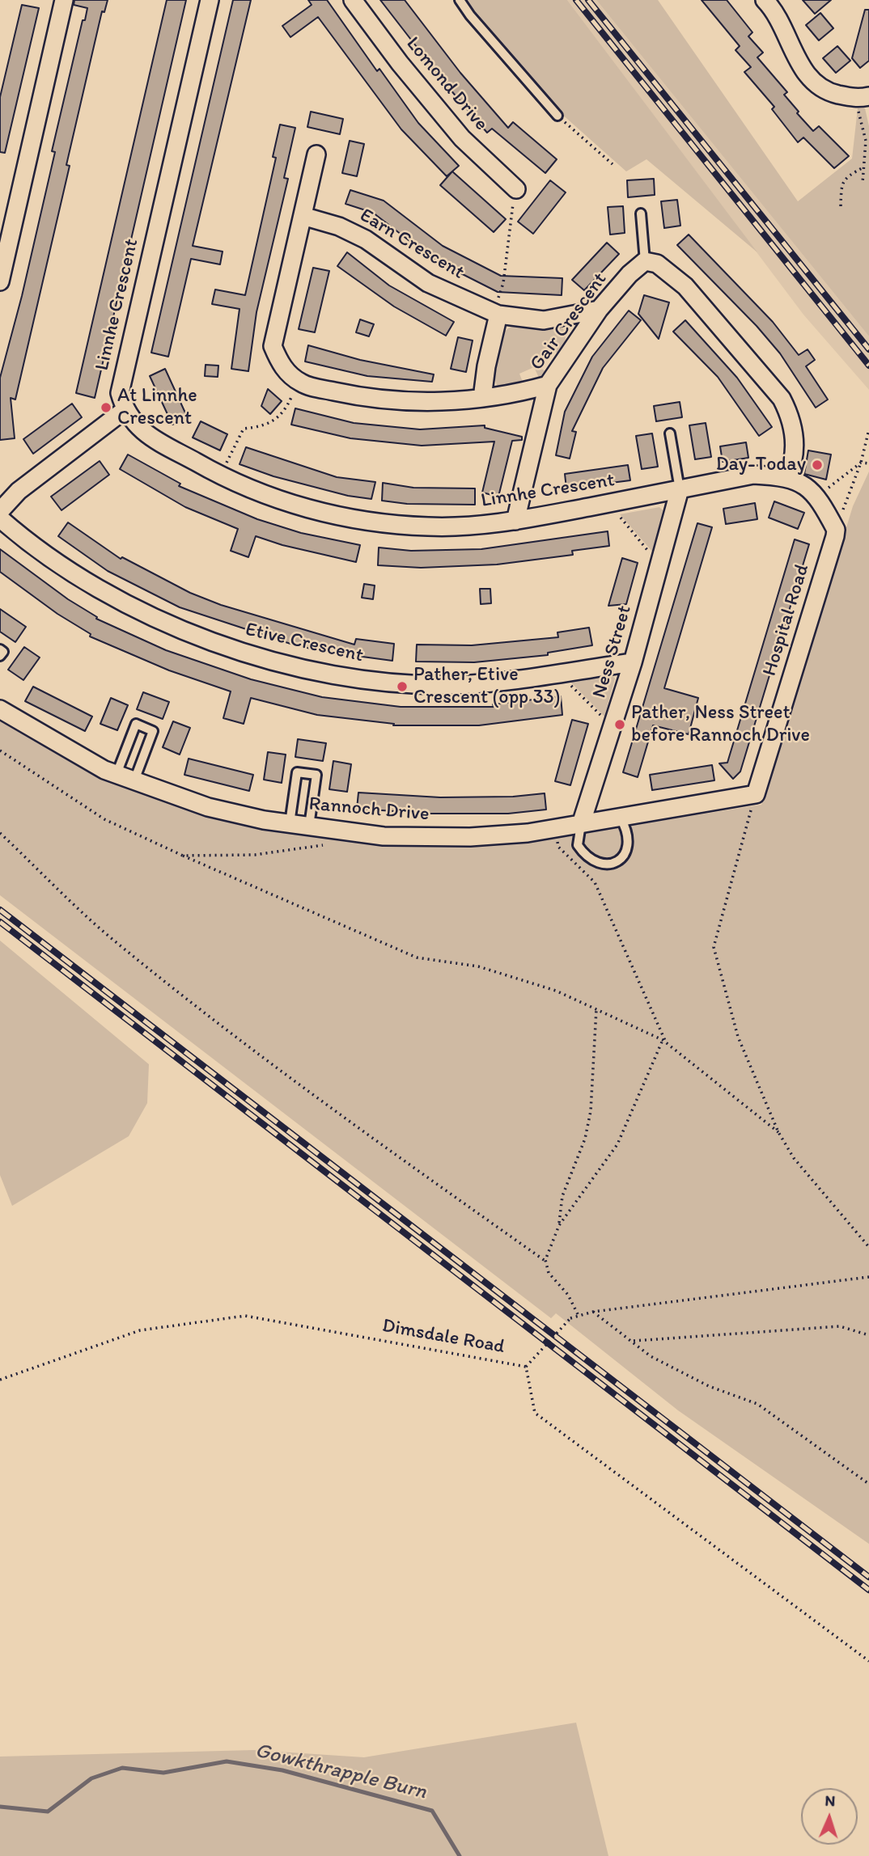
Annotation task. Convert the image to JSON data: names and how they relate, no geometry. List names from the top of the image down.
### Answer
{
  "streets": {
    "street": [
      "Lomond Drive",
      "Earn Crescent",
      "Linnhe Crescent",
      "Gair Crescent",
      "Hospital Road",
      "Etive Crescent",
      "Ness Street",
      "Rannoch Drive"
    ],
    "path": ["Dimsdale Road"]
  },
  "crossings": [
    ["Earn Crescent", "Gair Crescent"],
    ["Linnhe Crescent", "Gair Crescent"],
    ["Linnhe Crescent", "Ness Street"],
    ["Hospital Road", "Rannoch Drive"],
    ["Etive Crescent", "Ness Street"],
    ["Ness Street", "Rannoch Drive"]
  ],
  "water": ["Gowkthrapple Burn"],
  "places": [
    "At Linnhe Crescent",
    "Day-Today",
    "Pather, Etive Crescent (opp 33)",
    "Pather, Ness Street before Rannoch Drive"
  ],
  "north": "top"
}
